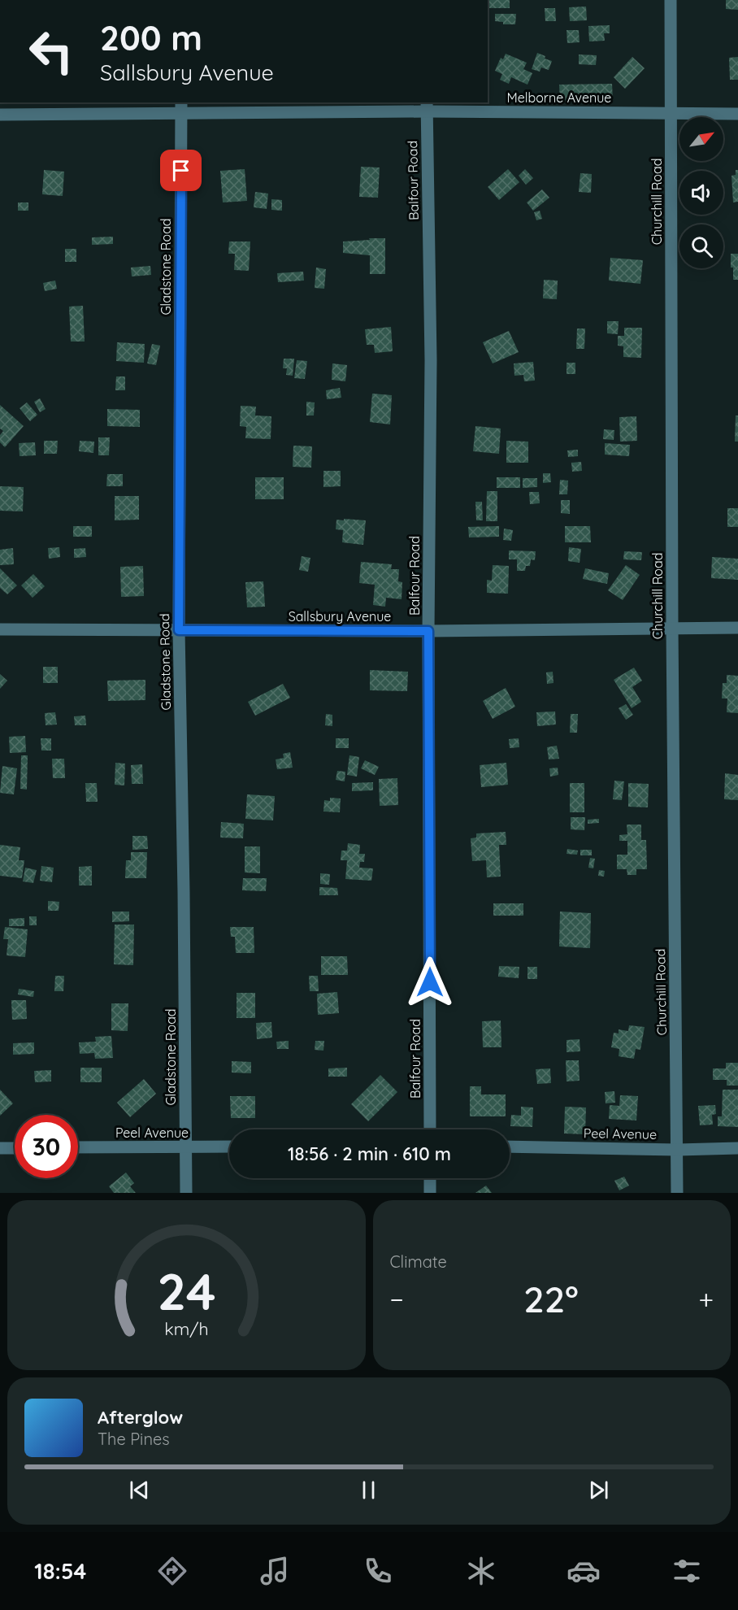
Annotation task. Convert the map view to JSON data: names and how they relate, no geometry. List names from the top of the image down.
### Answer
{
  "streets": {
    "street": [
      "Melborne Avenue",
      "Balfour Road",
      "Churchill Road",
      "Gladstone Road",
      "Sallsbury Avenue",
      "Peel Avenue"
    ]
  },
  "crossings": [
    ["Melborne Avenue", "Balfour Road"],
    ["Melborne Avenue", "Churchill Road"],
    ["Melborne Avenue", "Gladstone Road"],
    ["Balfour Road", "Sallsbury Avenue"],
    ["Churchill Road", "Sallsbury Avenue"],
    ["Churchill Road", "Peel Avenue"],
    ["Gladstone Road", "Sallsbury Avenue"],
    ["Gladstone Road", "Peel Avenue"]
  ],
  "north": "top right",
  "page": {
    "turn": ["200 m", "Sallsbury Avenue"],
    "limit": "30",
    "trip": "18:56 · 2 min · 610 m",
    "tile": "Climate",
    "heat": ["−", "22°", "+"],
    "song": ["Afterglow", "The Pines"],
    "tabs": "18:54",
    "gauge": ["24", "km/h"]
  }
}
